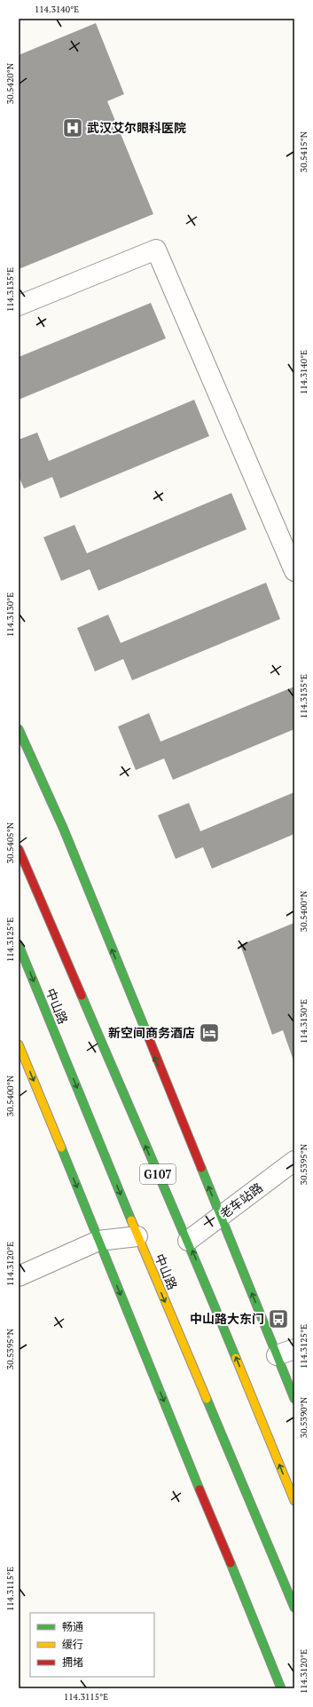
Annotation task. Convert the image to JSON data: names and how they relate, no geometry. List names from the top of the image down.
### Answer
{
  "streets": {
    "main road": ["中山路", "G107"],
    "street": ["老车站路"]
  },
  "crossings": [
    ["G107", "老车站路"]
  ],
  "places": {
    "hospital": ["武汉艾尔眼科医院"],
    "hotel": ["新空间商务酒店"],
    "bus stop": ["中山路大东门"]
  },
  "legend": ["畅通", "缓行", "拥堵"],
  "coordinates": [
    "114.3140°E",
    "30.5420°N",
    "30.5415°N",
    "114.3135°E",
    "114.3130°E",
    "30.5405°N",
    "30.5400°N",
    "114.3125°E",
    "30.5395°N",
    "114.3120°E",
    "30.5390°N",
    "114.3115°E"
  ]
}
